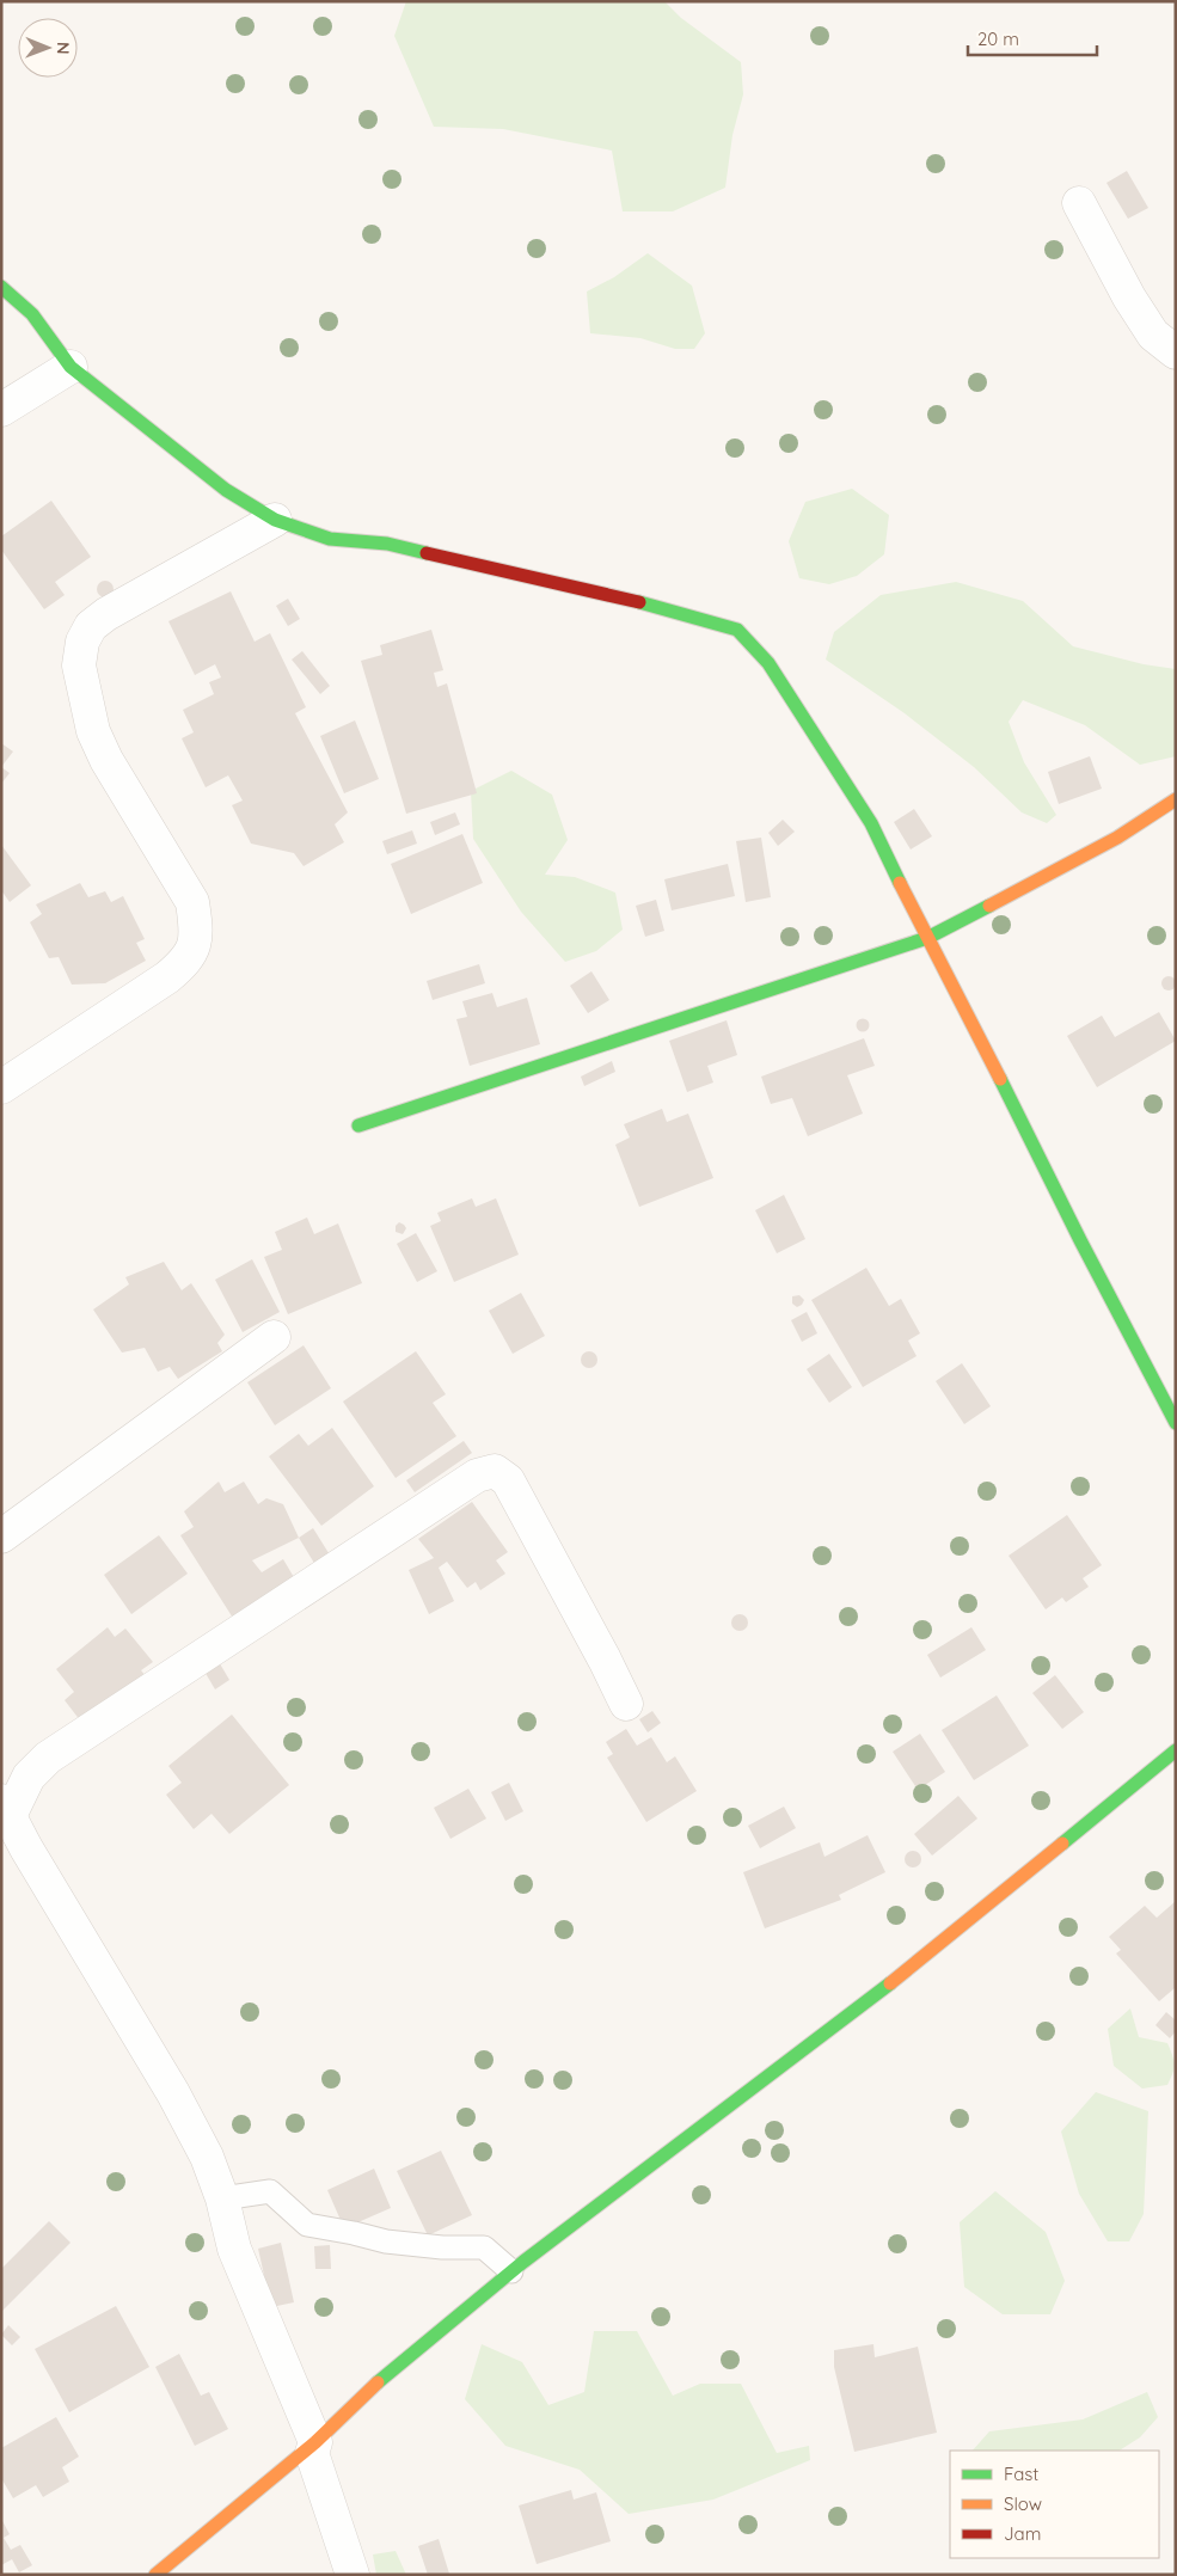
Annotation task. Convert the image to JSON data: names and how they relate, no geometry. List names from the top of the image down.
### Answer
{
  "legend": ["Fast", "Slow", "Jam"],
  "scale_bar": "20 m",
  "north": "right"
}
